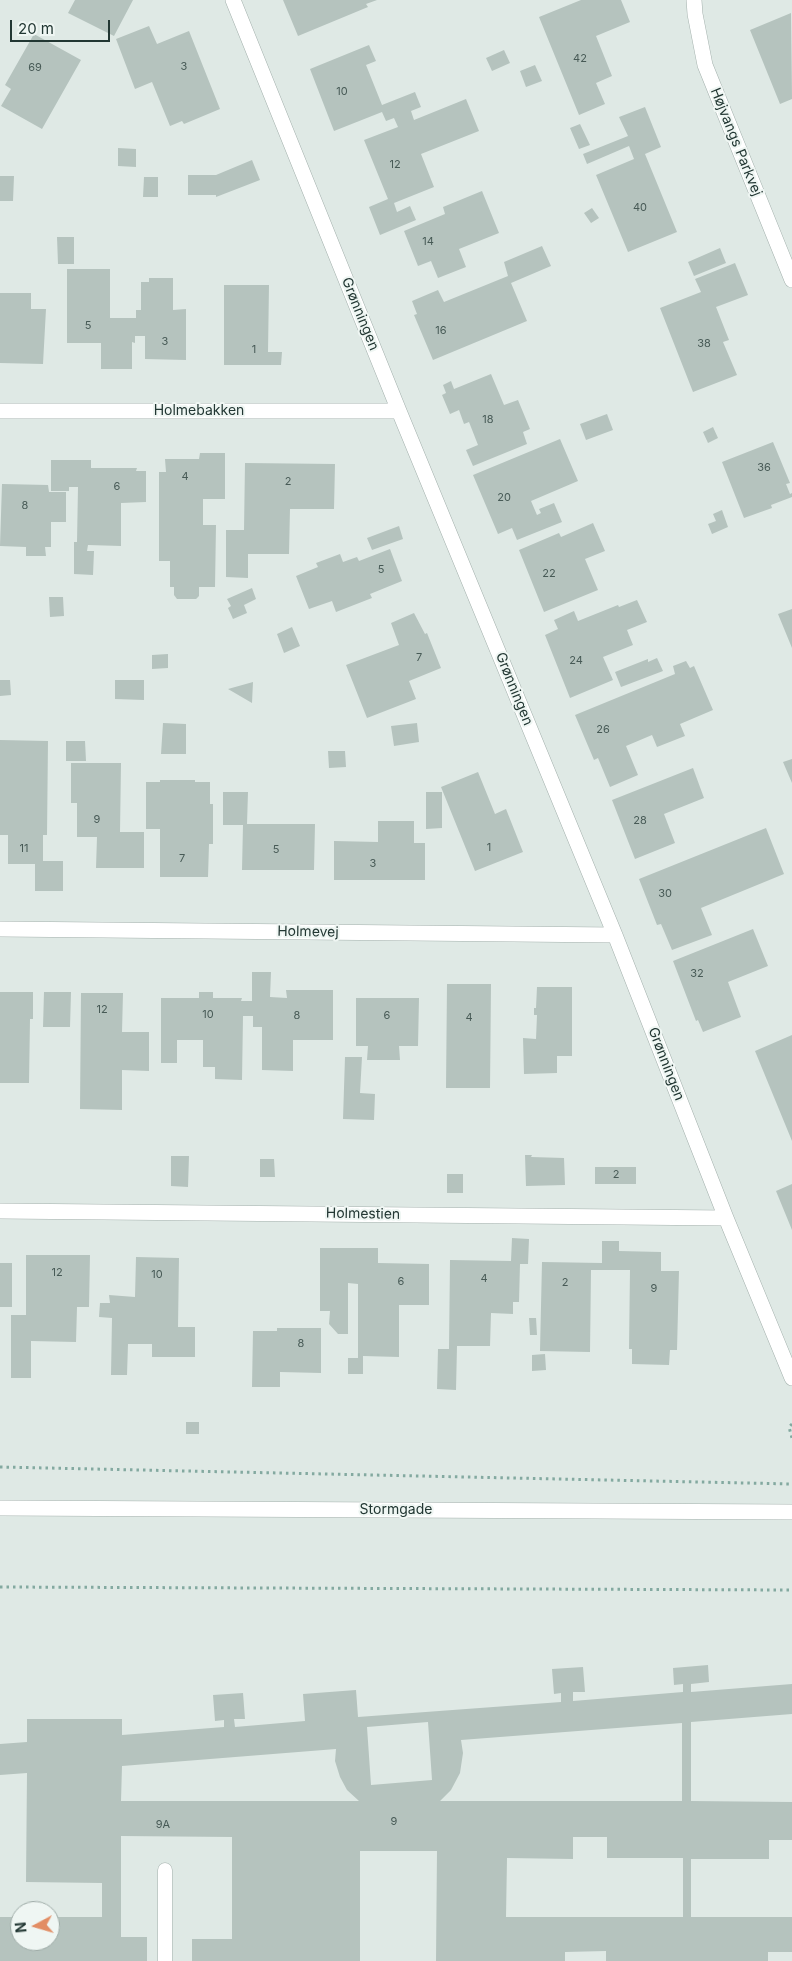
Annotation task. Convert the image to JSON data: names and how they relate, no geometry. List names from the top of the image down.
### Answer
{
  "streets": {
    "street": [
      "Højvangs Parkvej",
      "Grønningen",
      "Holmebakken",
      "Holmevej",
      "Holmestien",
      "Stormgade"
    ]
  },
  "crossings": [
    ["Grønningen", "Holmebakken"],
    ["Grønningen", "Holmevej"],
    ["Grønningen", "Holmestien"]
  ],
  "house_numbers": [
    "42",
    "3",
    "69",
    "10",
    "12",
    "40",
    "14",
    "5",
    "16",
    "3",
    "38",
    "1",
    "18",
    "36",
    "4",
    "2",
    "6",
    "20",
    "8",
    "5",
    "22",
    "7",
    "24",
    "26",
    "9",
    "28",
    "1",
    "11",
    "5",
    "7",
    "3",
    "30",
    "32",
    "12",
    "10",
    "8",
    "6",
    "4",
    "2",
    "12",
    "10",
    "4",
    "6",
    "2",
    "9",
    "8",
    "9",
    "9A"
  ],
  "scale_bar": "20 m",
  "north": "left"
}
